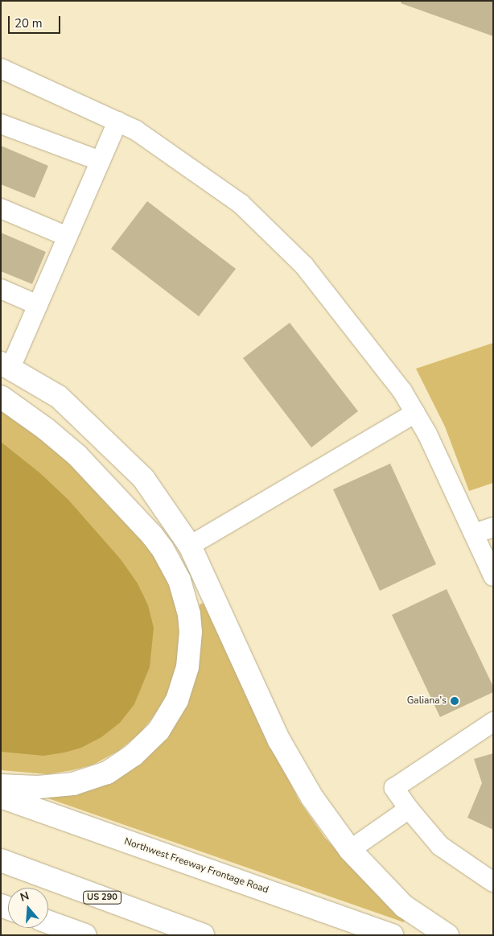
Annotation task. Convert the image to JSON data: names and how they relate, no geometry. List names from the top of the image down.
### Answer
{
  "streets": {
    "main road": ["Northwest Freeway Frontage Road", "US 290"]
  },
  "places": ["Galiana's"],
  "scale_bar": "20 m",
  "north": "top"
}
